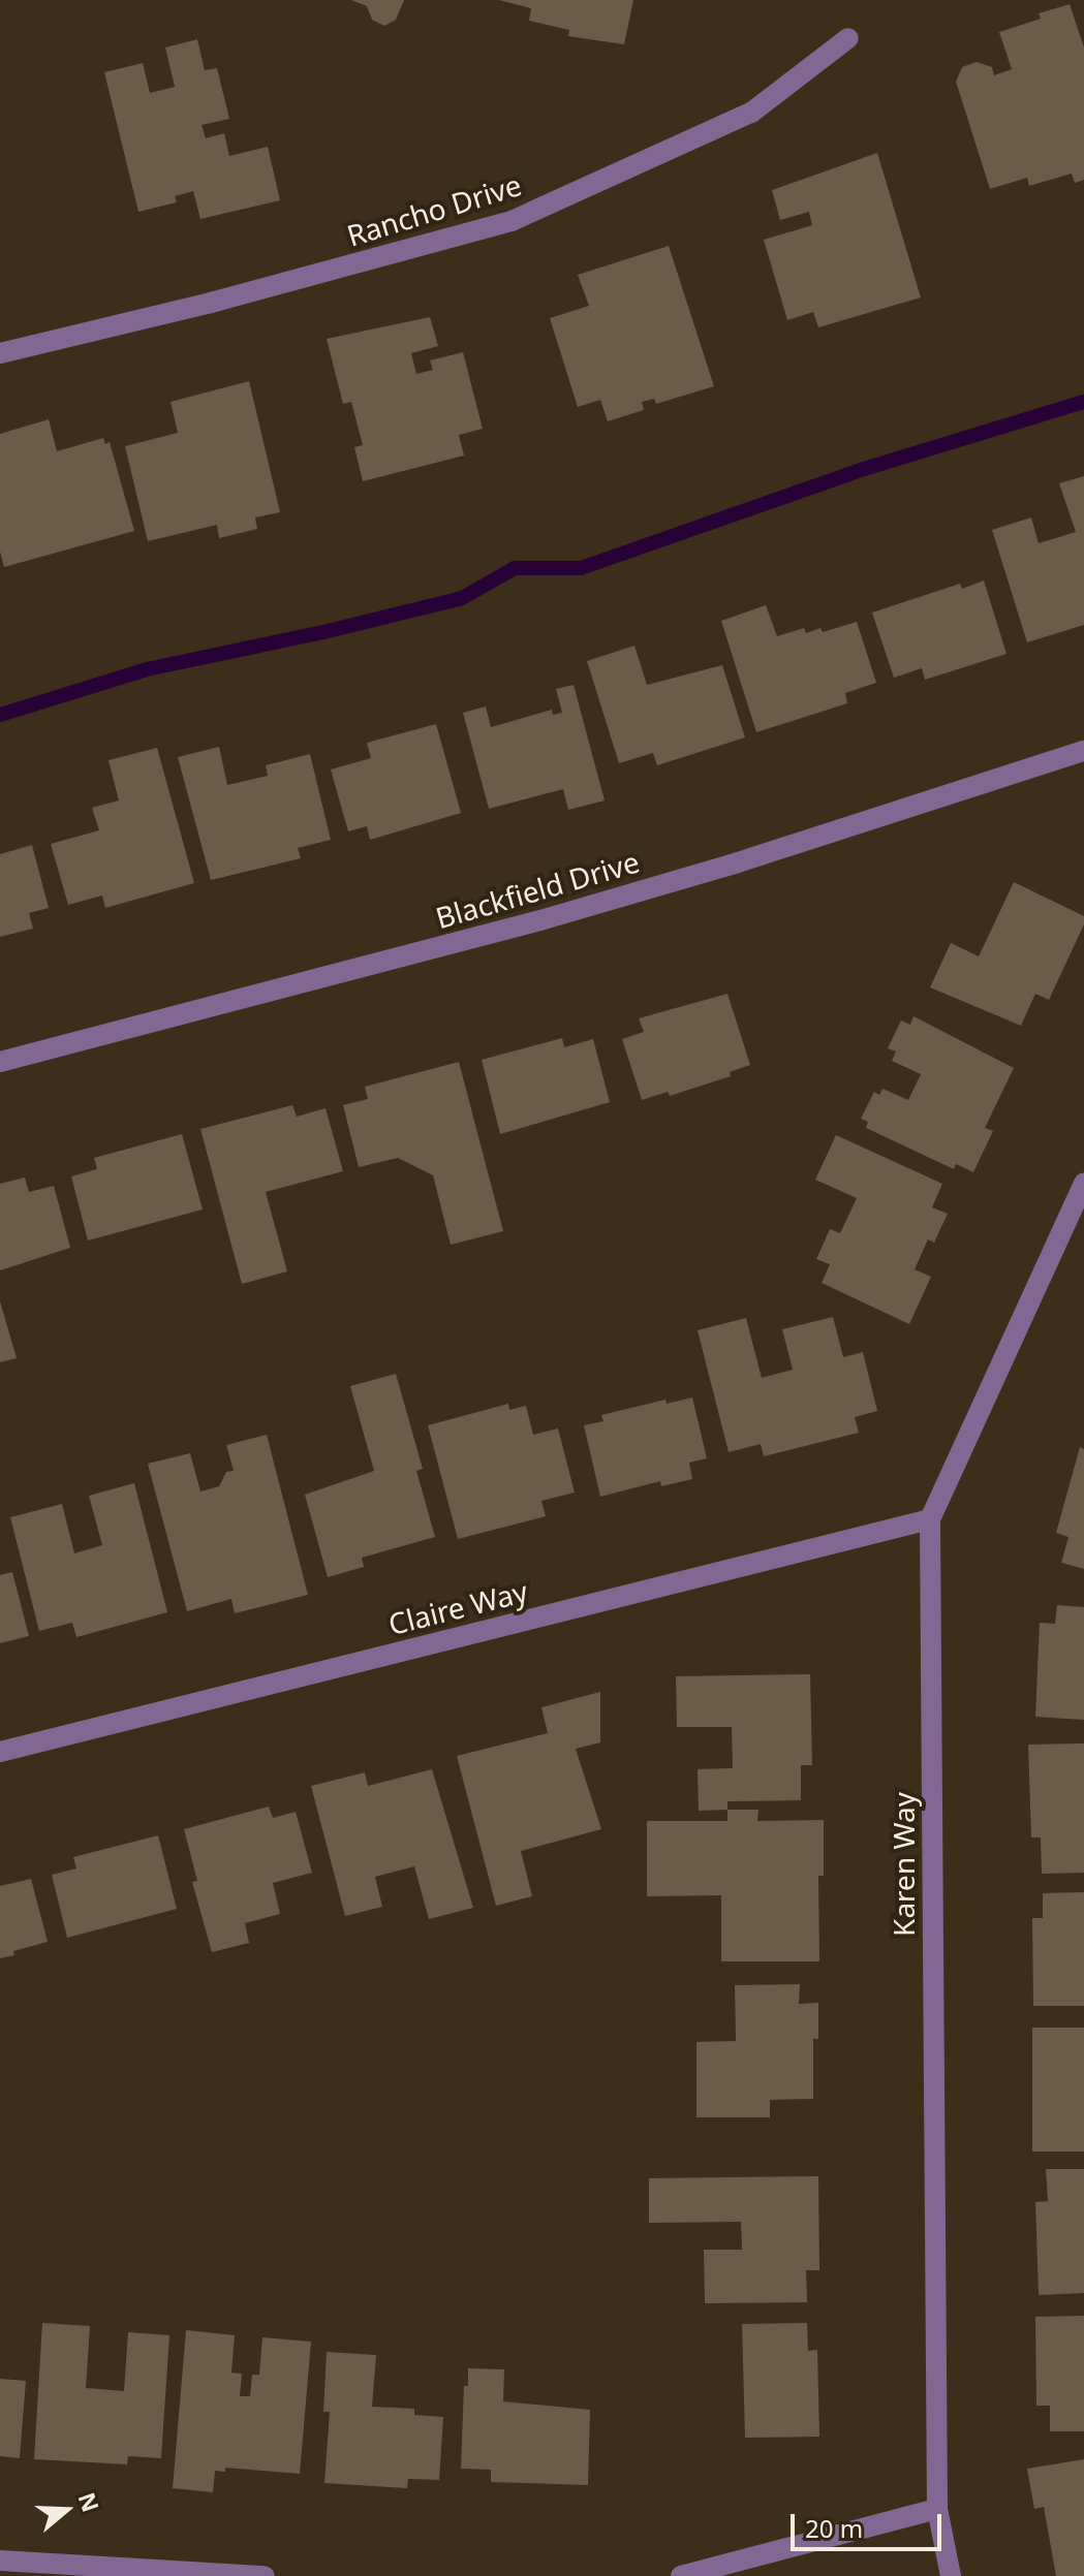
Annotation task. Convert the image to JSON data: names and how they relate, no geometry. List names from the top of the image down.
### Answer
{
  "streets": {
    "street": [
      "Rancho Drive",
      "Blackfield Drive",
      "Claire Way",
      "Karen Way"
    ]
  },
  "crossings": [
    ["Claire Way", "Karen Way"]
  ],
  "scale_bar": "20 m",
  "north": "right"
}
